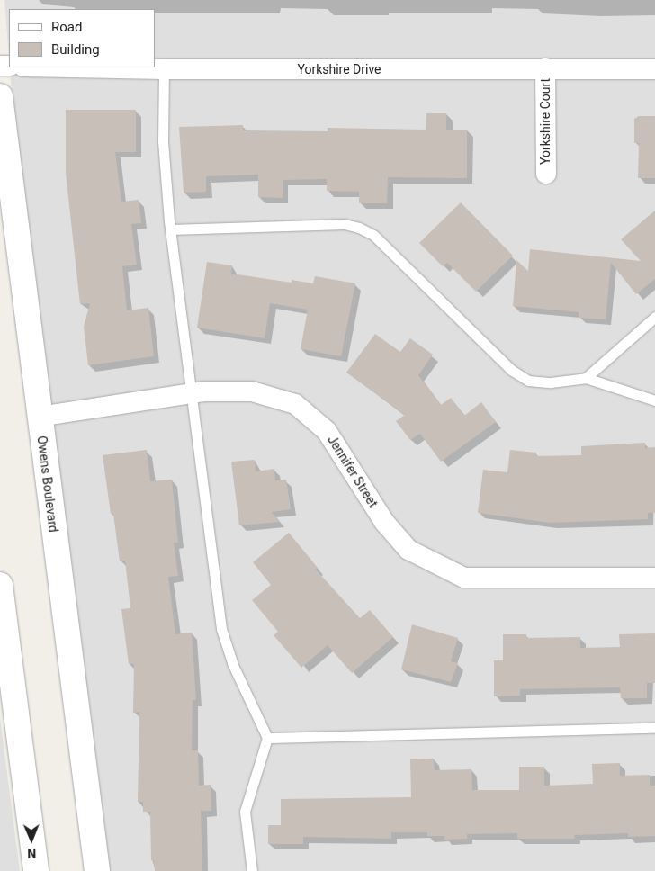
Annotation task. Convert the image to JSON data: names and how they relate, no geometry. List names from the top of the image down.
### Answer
{
  "streets": {
    "street": [
      "Yorkshire Drive",
      "Yorkshire Court",
      "Jennifer Street",
      "Owens Boulevard"
    ]
  },
  "crossings": [
    ["Yorkshire Drive", "Yorkshire Court"],
    ["Jennifer Street", "Owens Boulevard"]
  ],
  "legend": ["Road", "Building"],
  "north": "bottom"
}
